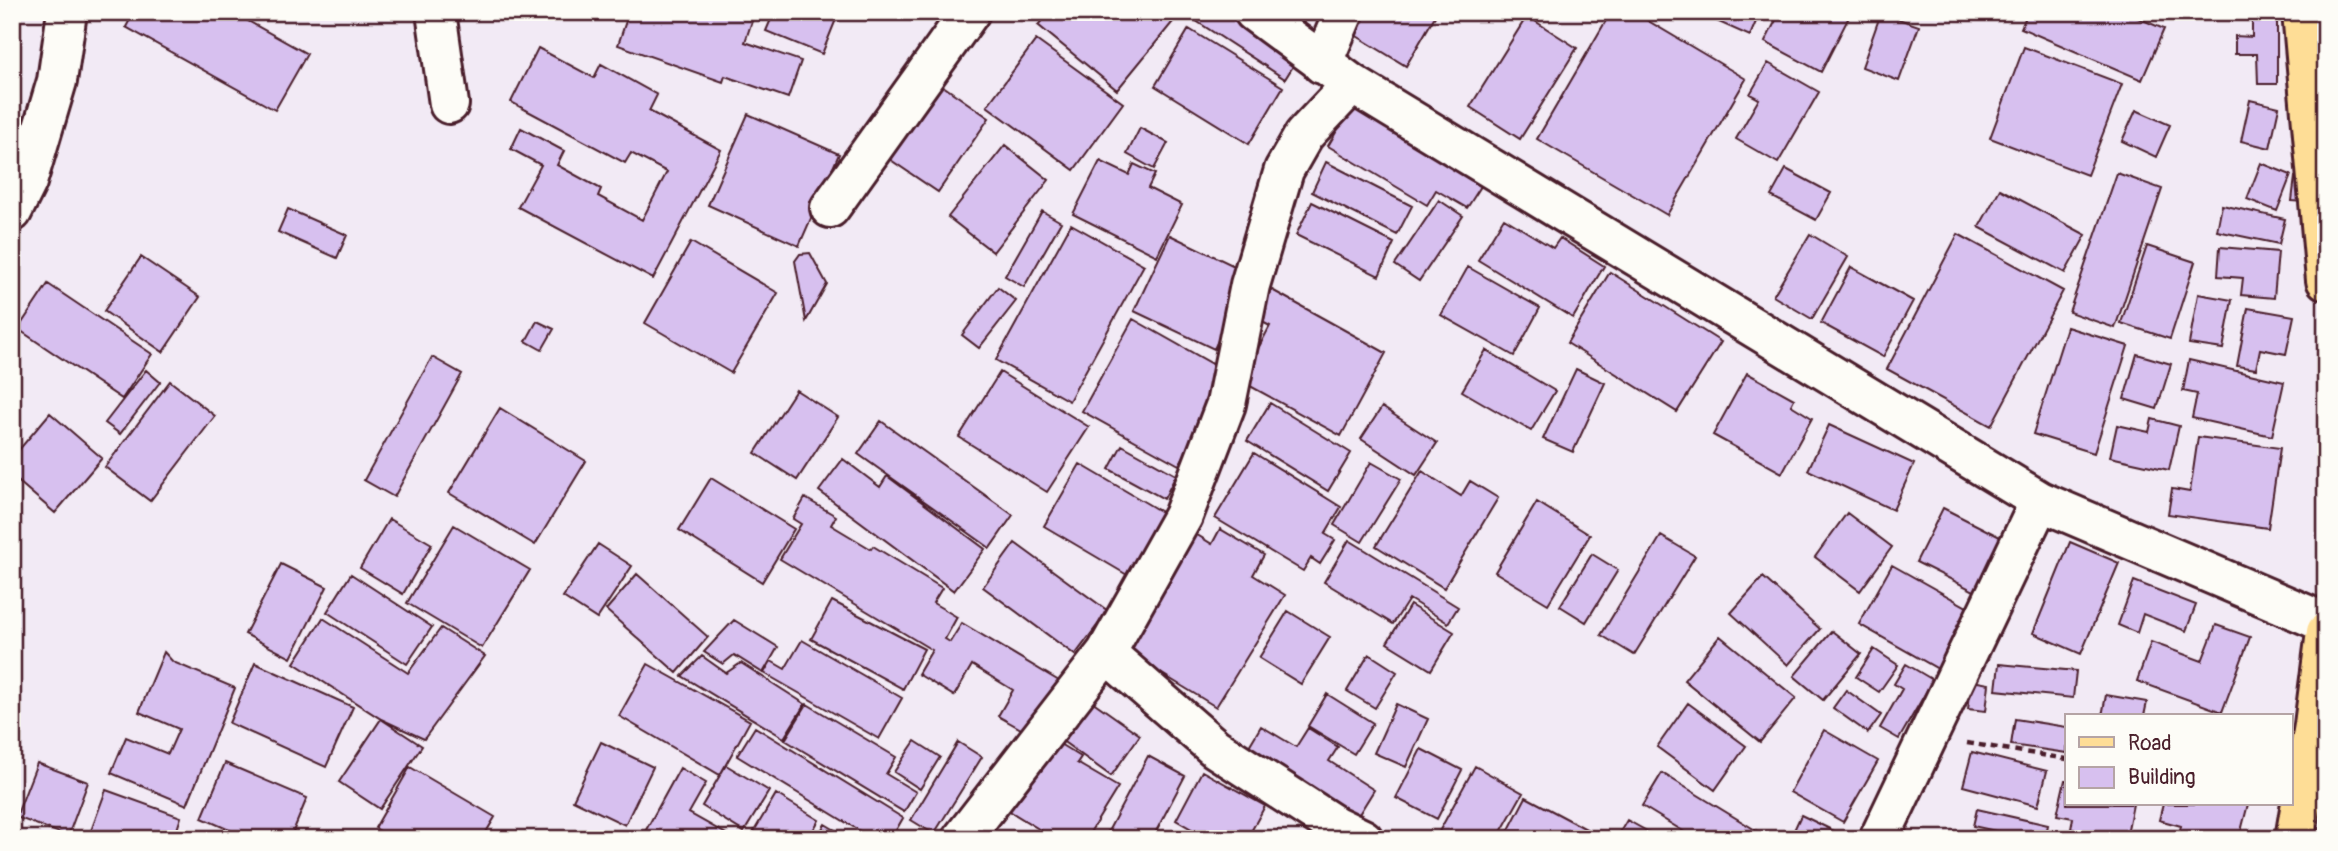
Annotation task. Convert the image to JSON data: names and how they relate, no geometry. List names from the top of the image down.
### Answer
{
  "legend": ["Road", "Building"]
}
